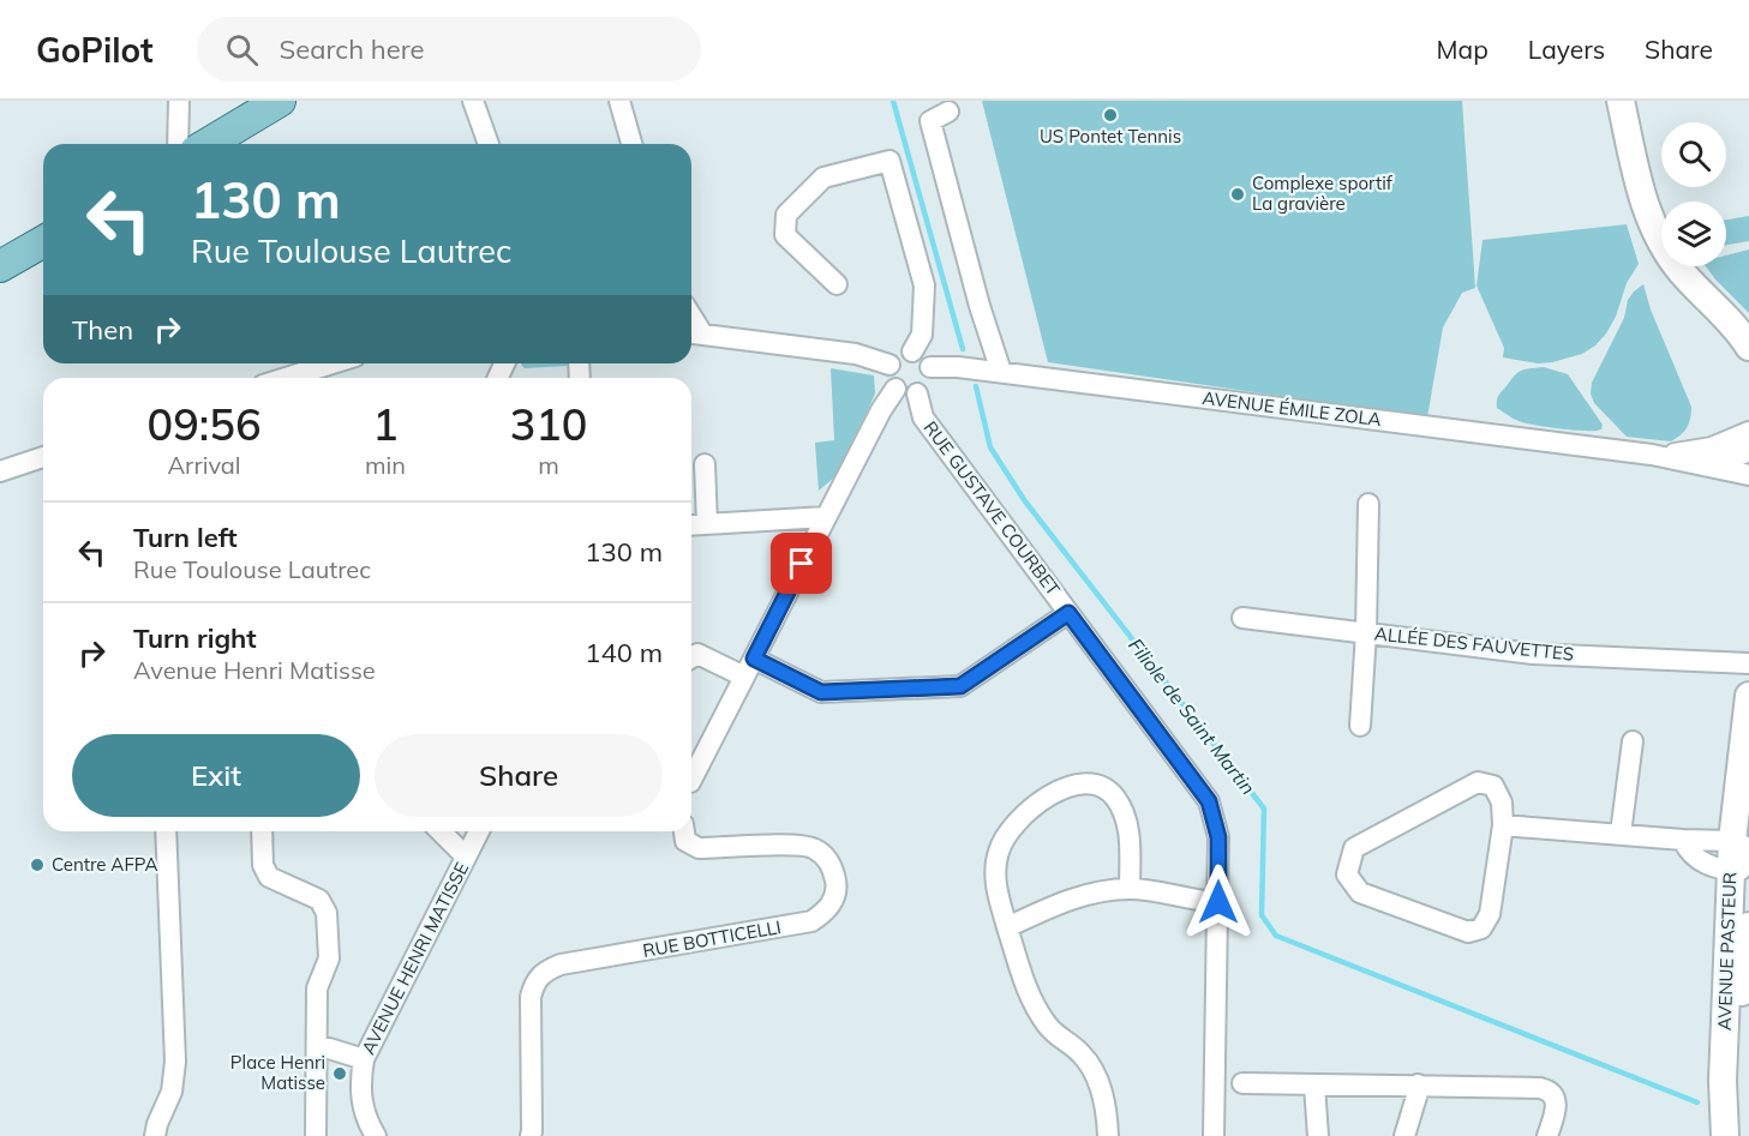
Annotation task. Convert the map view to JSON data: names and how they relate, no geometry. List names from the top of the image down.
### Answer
{
  "streets": {
    "main road": ["AVENUE PASTEUR"],
    "street": [
      "AVENUE ÉMILE ZOLA",
      "RUE GUSTAVE COURBET",
      "ALLÉE DES FAUVETTES",
      "RUE BOTTICELLI",
      "AVENUE HENRI MATISSE"
    ]
  },
  "crossings": [
    ["AVENUE ÉMILE ZOLA", "RUE GUSTAVE COURBET"]
  ],
  "water": ["Filiole de Saint Martin"],
  "places": [
    "US Pontet Tennis",
    "Complexe sportif La gravière",
    "Centre AFPA",
    "Place Henri Matisse"
  ],
  "page": {
    "header": "GoPilot",
    "search": "Search here",
    "nav": ["Map", "Layers", "Share"],
    "turn": ["130 m", "Rue Toulouse Lautrec"],
    "then": "Then",
    "eta": [
      "09:56",
      "Arrival",
      "1",
      "min",
      "310",
      "m"
    ],
    "list": [
      {
        "name": "Turn left",
        "note": "Rue Toulouse Lautrec",
        "value": "130 m"
      },
      {
        "name": "Turn right",
        "note": "Avenue Henri Matisse",
        "value": "140 m"
      }
    ],
    "buttons": ["Exit", "Share"]
  }
}
